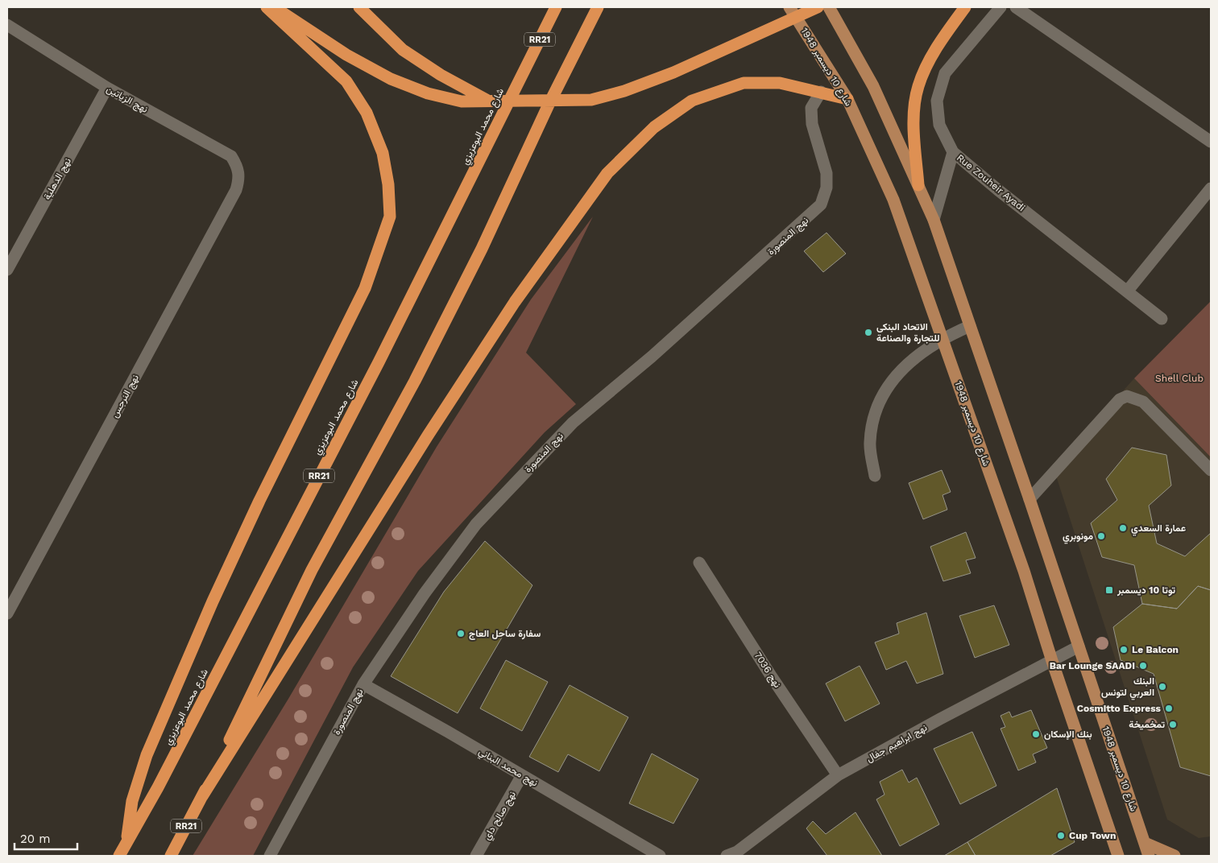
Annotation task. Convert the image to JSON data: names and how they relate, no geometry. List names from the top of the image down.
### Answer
{
  "streets": {
    "highway": ["RR21", "شارع محمد البوعزيزي"],
    "main road": ["شارع 10 ديسمبر 1948"],
    "street": [
      "نهج الزياتين",
      "نهج الدهلية",
      "Rue Zouheir Ayadi",
      "نهج المنصورة",
      "نهج النرجس",
      "نهج 7036",
      "نهج ابراهيم جفال",
      "نهج محمد البناني",
      "نهج صالح داي"
    ]
  },
  "crossings": [
    ["شارع 10 ديسمبر 1948", "نهج ابراهيم جفال"],
    ["نهج الزياتين", "نهج الدهلية"],
    ["نهج الزياتين", "نهج النرجس"],
    ["نهج المنصورة", "نهج محمد البناني"],
    ["نهج 7036", "نهج ابراهيم جفال"],
    ["نهج محمد البناني", "نهج صالح داي"]
  ],
  "parks": ["Shell Club"],
  "places": {
    "other": [
      "الاتحاد البنكي للتجارة والصناعة",
      "عمارة السعدي",
      "مونوبري",
      "سفارة ساحل العاج",
      "Le Balcon",
      "Bar Lounge SAADI",
      "البنك العربي لتونس",
      "Cosmitto Express",
      "تمخميخة",
      "بنك الإسكان",
      "Cup Town"
    ],
    "transit": ["توتا 10 ديسمبر"]
  },
  "scale_bar": "20 m"
}
